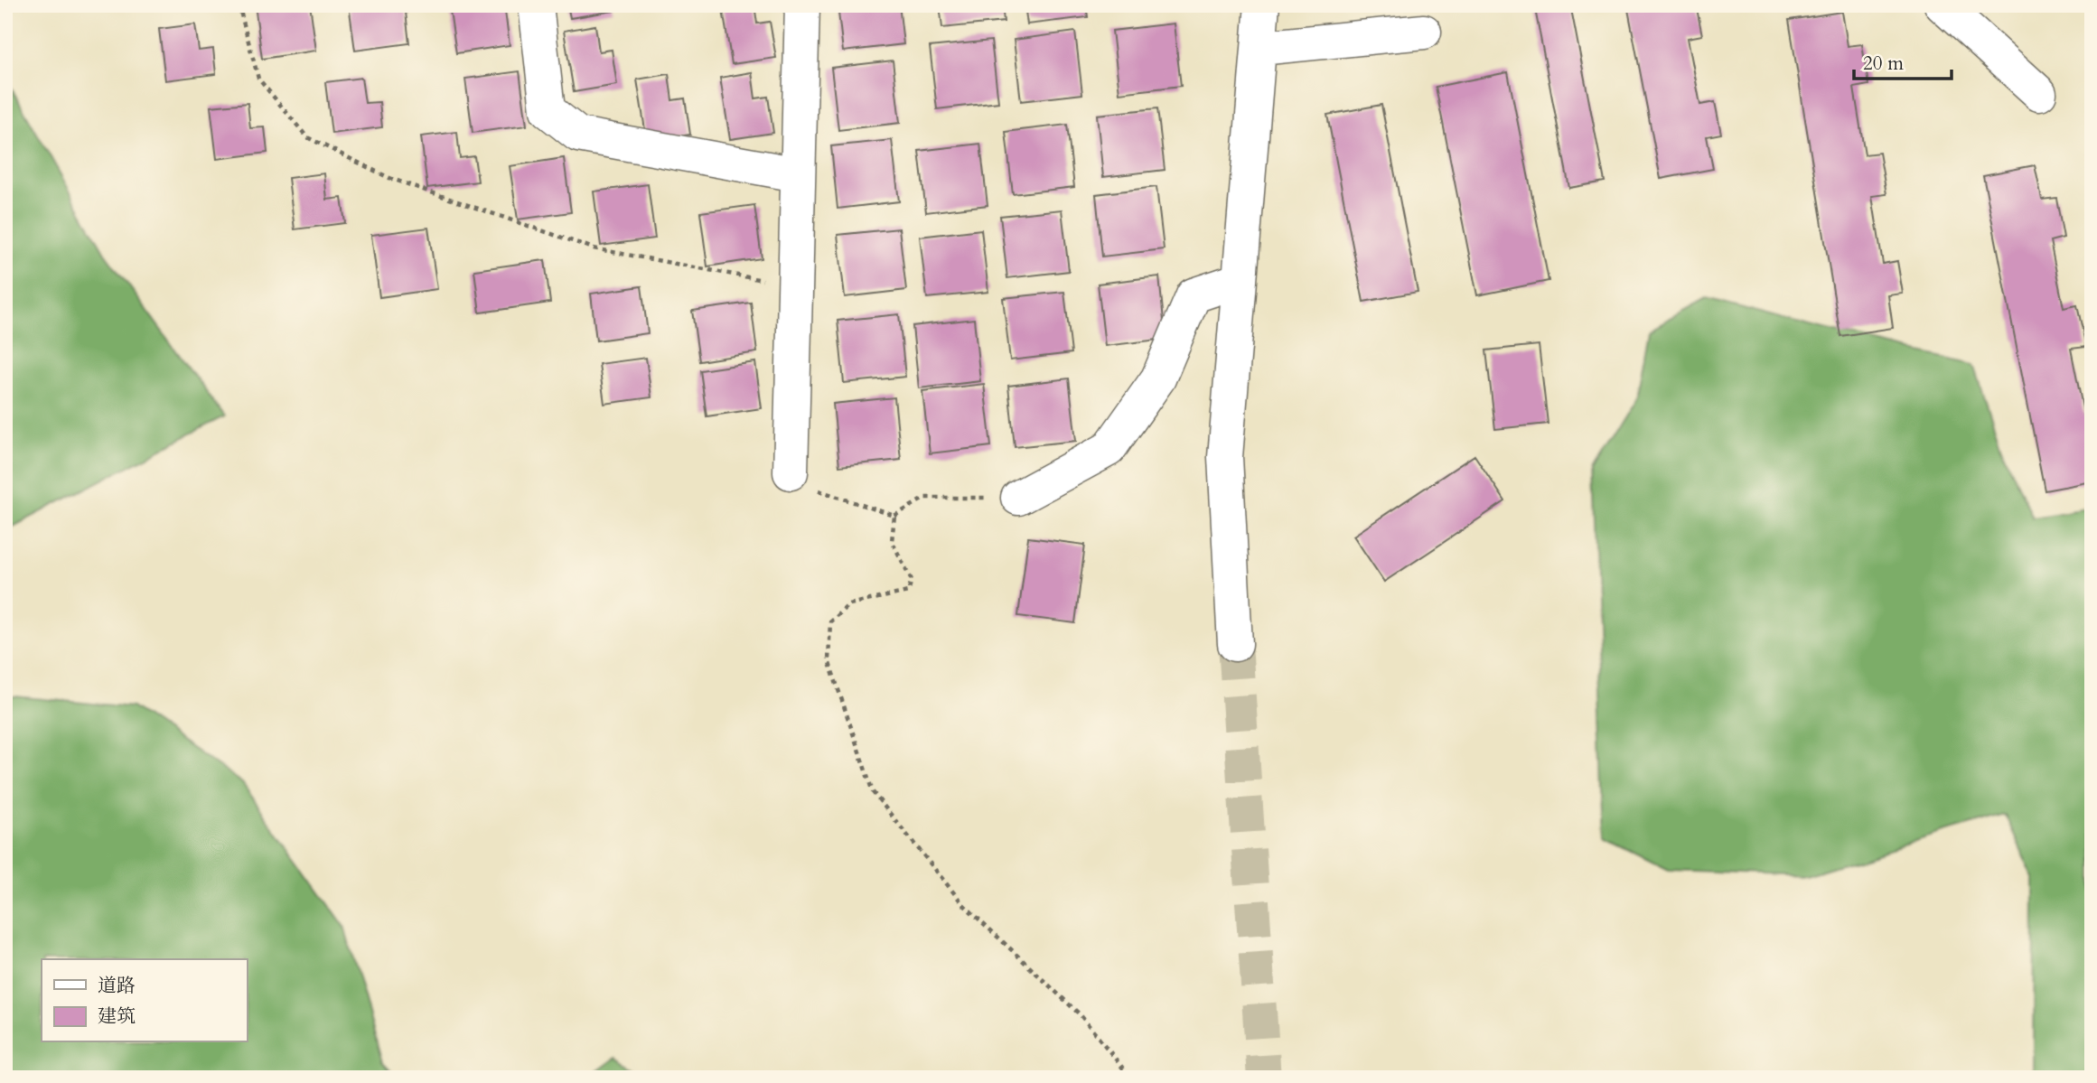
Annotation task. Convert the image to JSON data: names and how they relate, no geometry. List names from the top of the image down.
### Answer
{
  "legend": ["道路", "建筑"],
  "scale_bar": "20 m"
}
